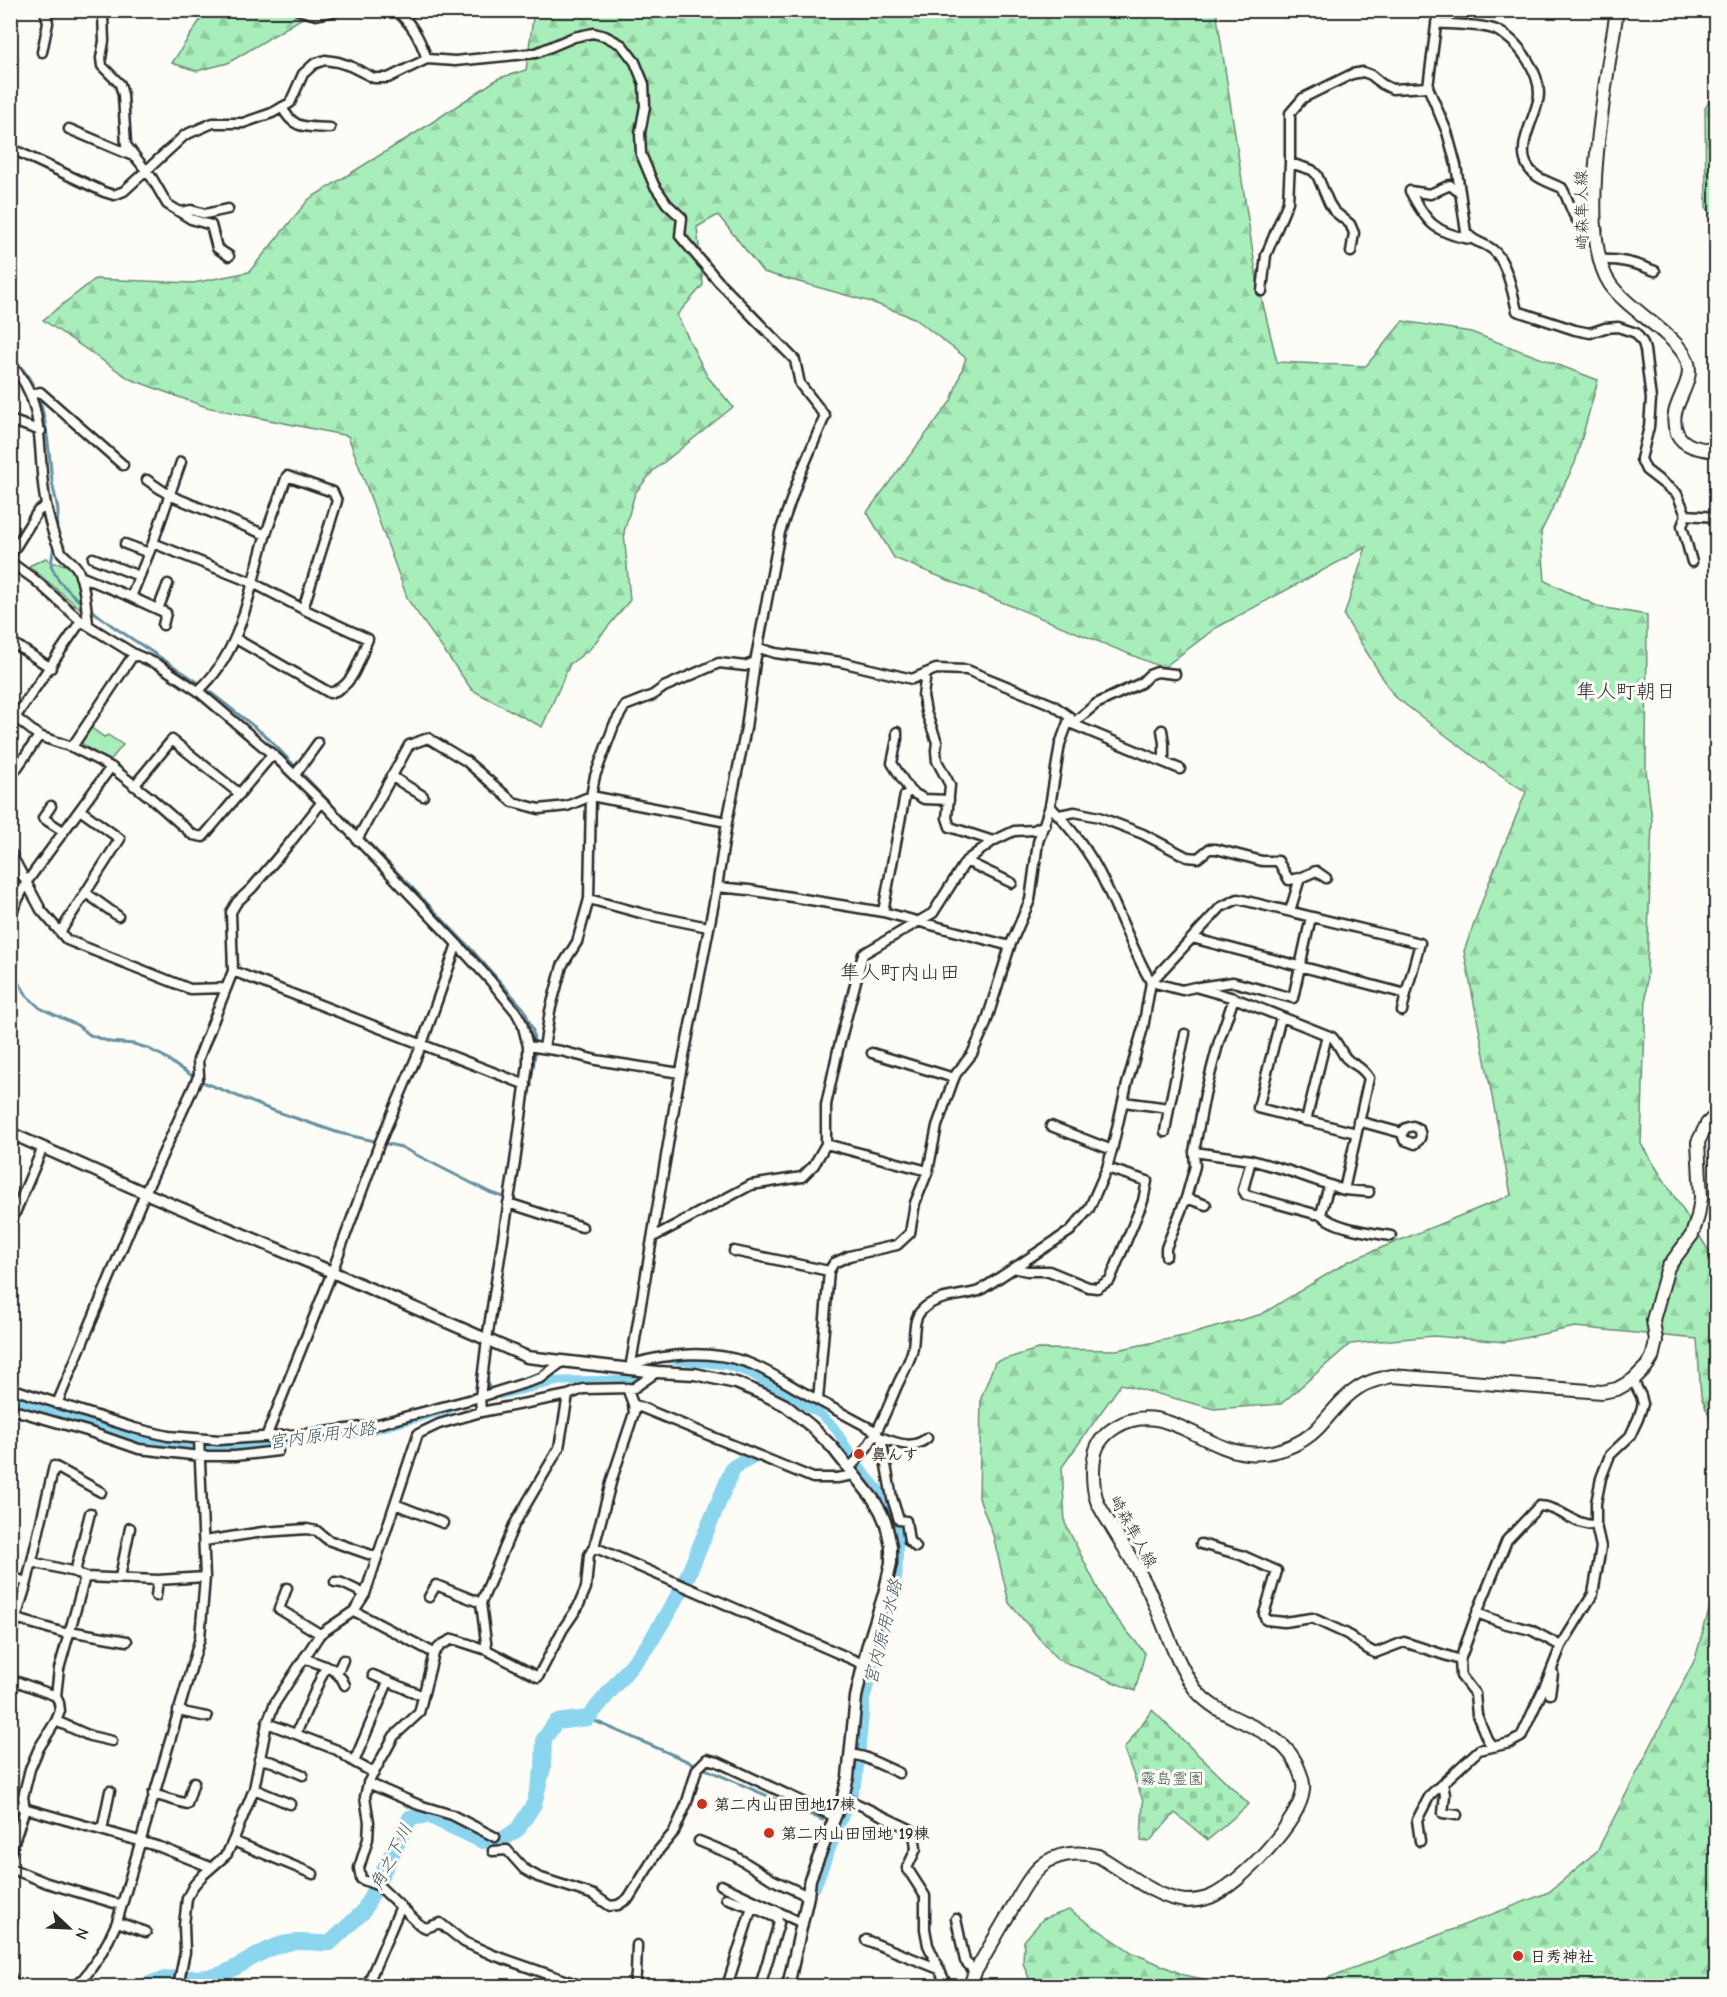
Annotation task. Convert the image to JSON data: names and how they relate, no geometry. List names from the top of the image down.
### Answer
{
  "streets": {
    "main road": ["崎森隼人線"]
  },
  "districts": ["隼人町朝日", "隼人町内山田"],
  "water": ["宮内原用水路", "角之下川"],
  "parks": ["霧島霊園"],
  "places": [
    "鼻んす",
    "第二内山田団地17棟",
    "第二内山田団地 19棟",
    "日秀神社"
  ],
  "north": "bottom right"
}
